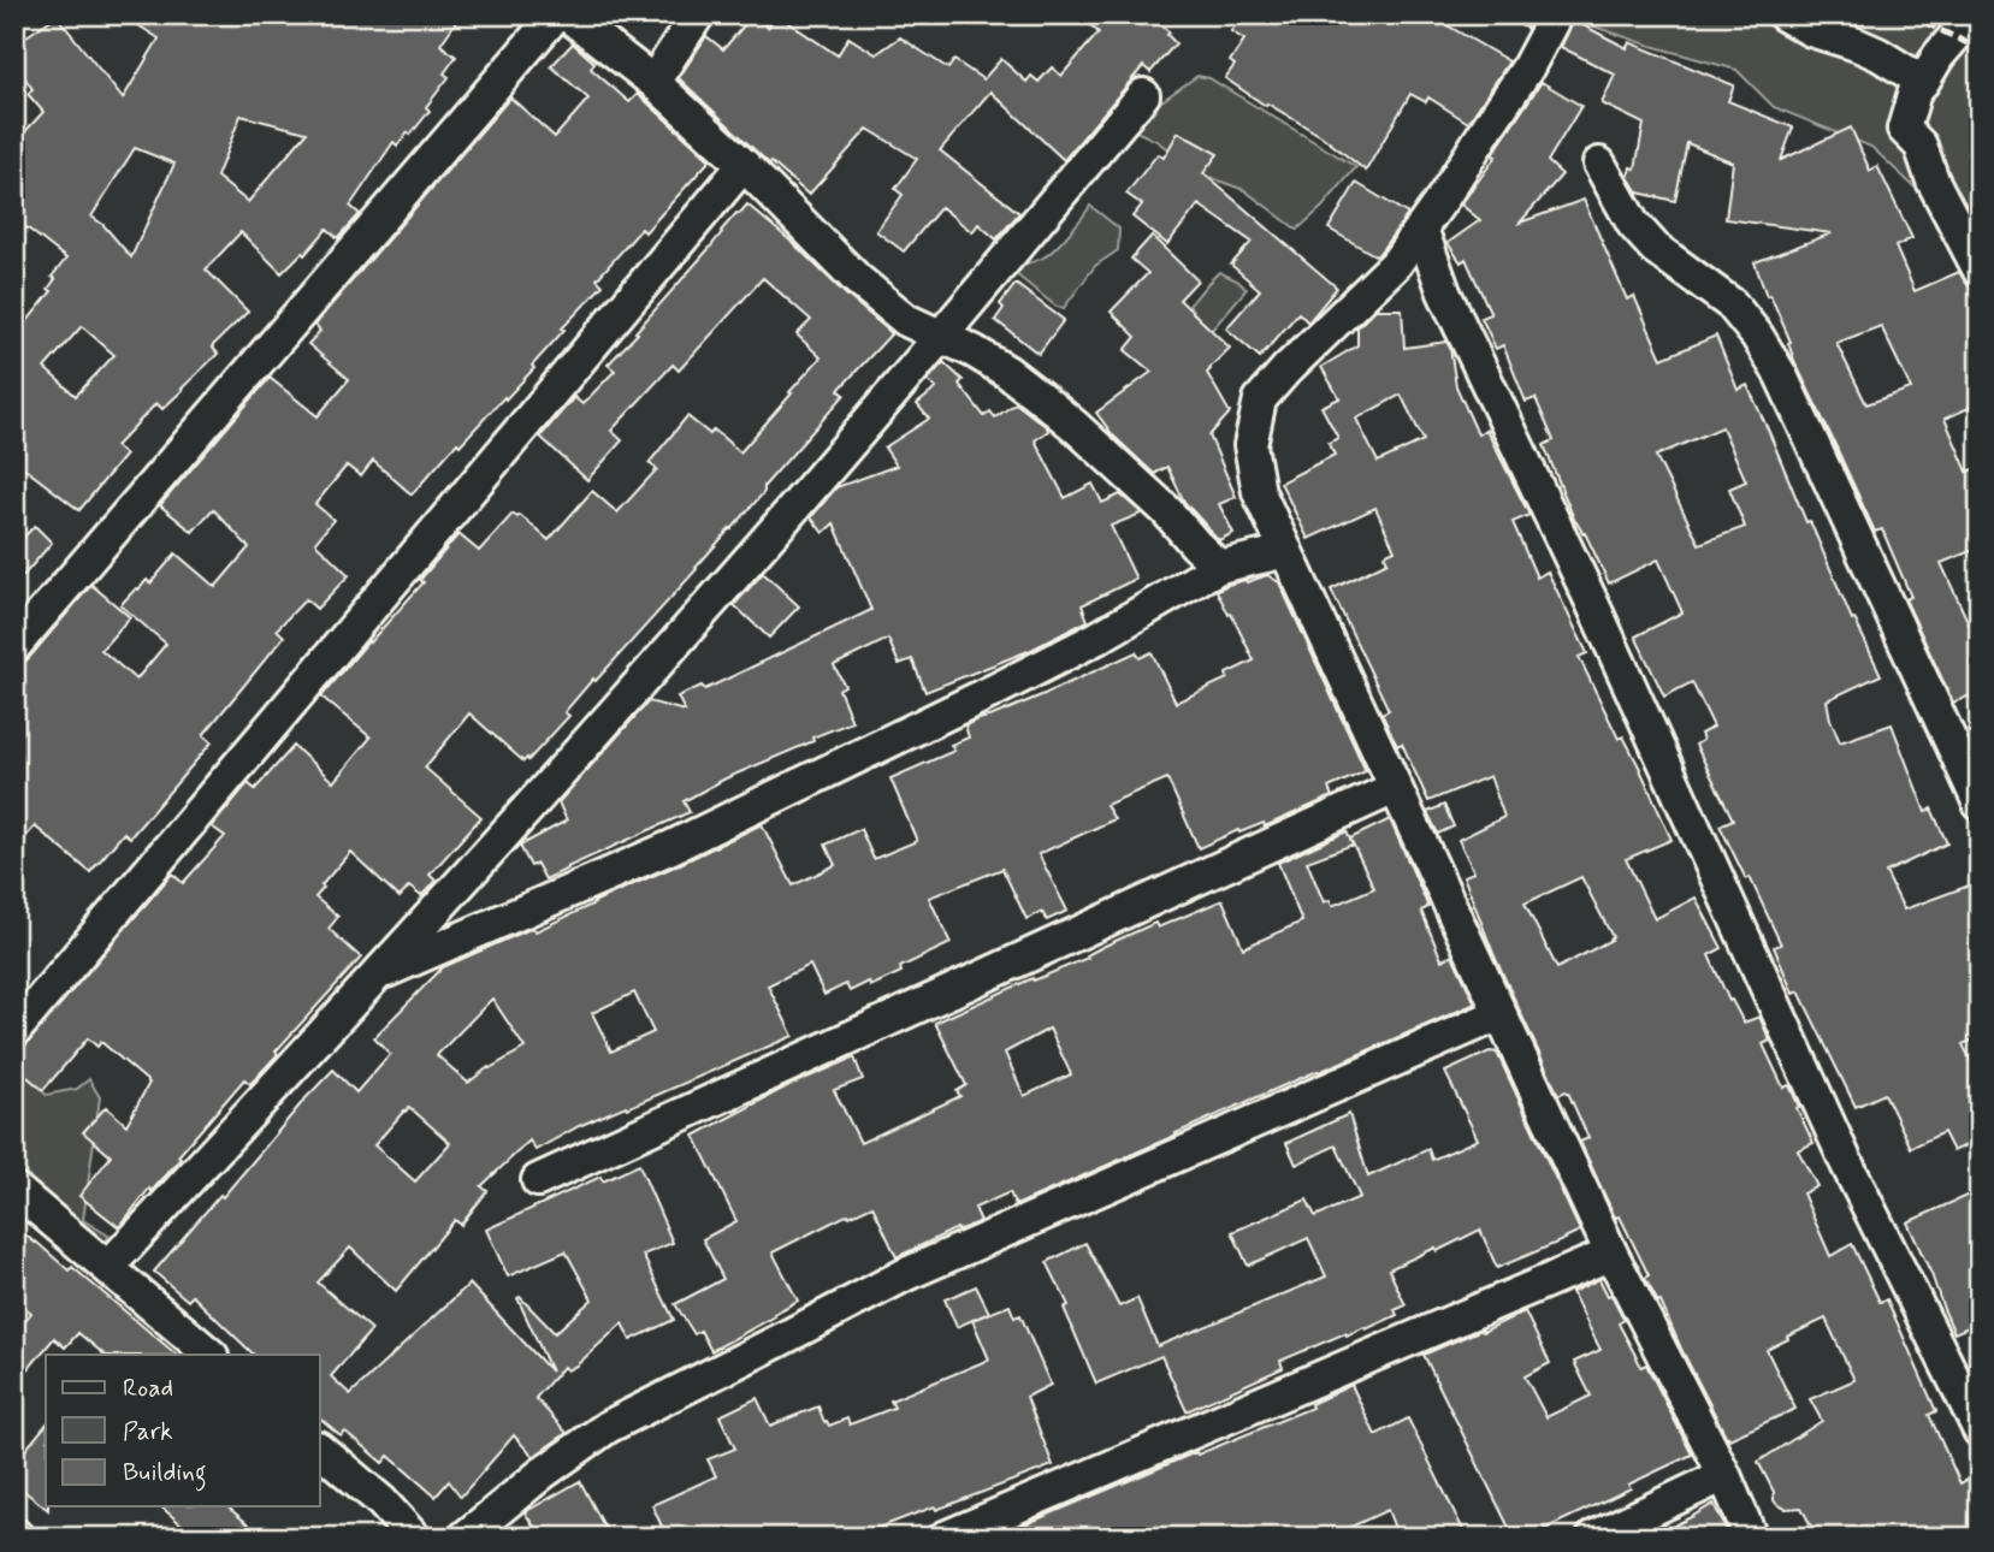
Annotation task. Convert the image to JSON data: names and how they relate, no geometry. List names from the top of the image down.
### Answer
{
  "legend": ["Road", "Park", "Building"]
}
